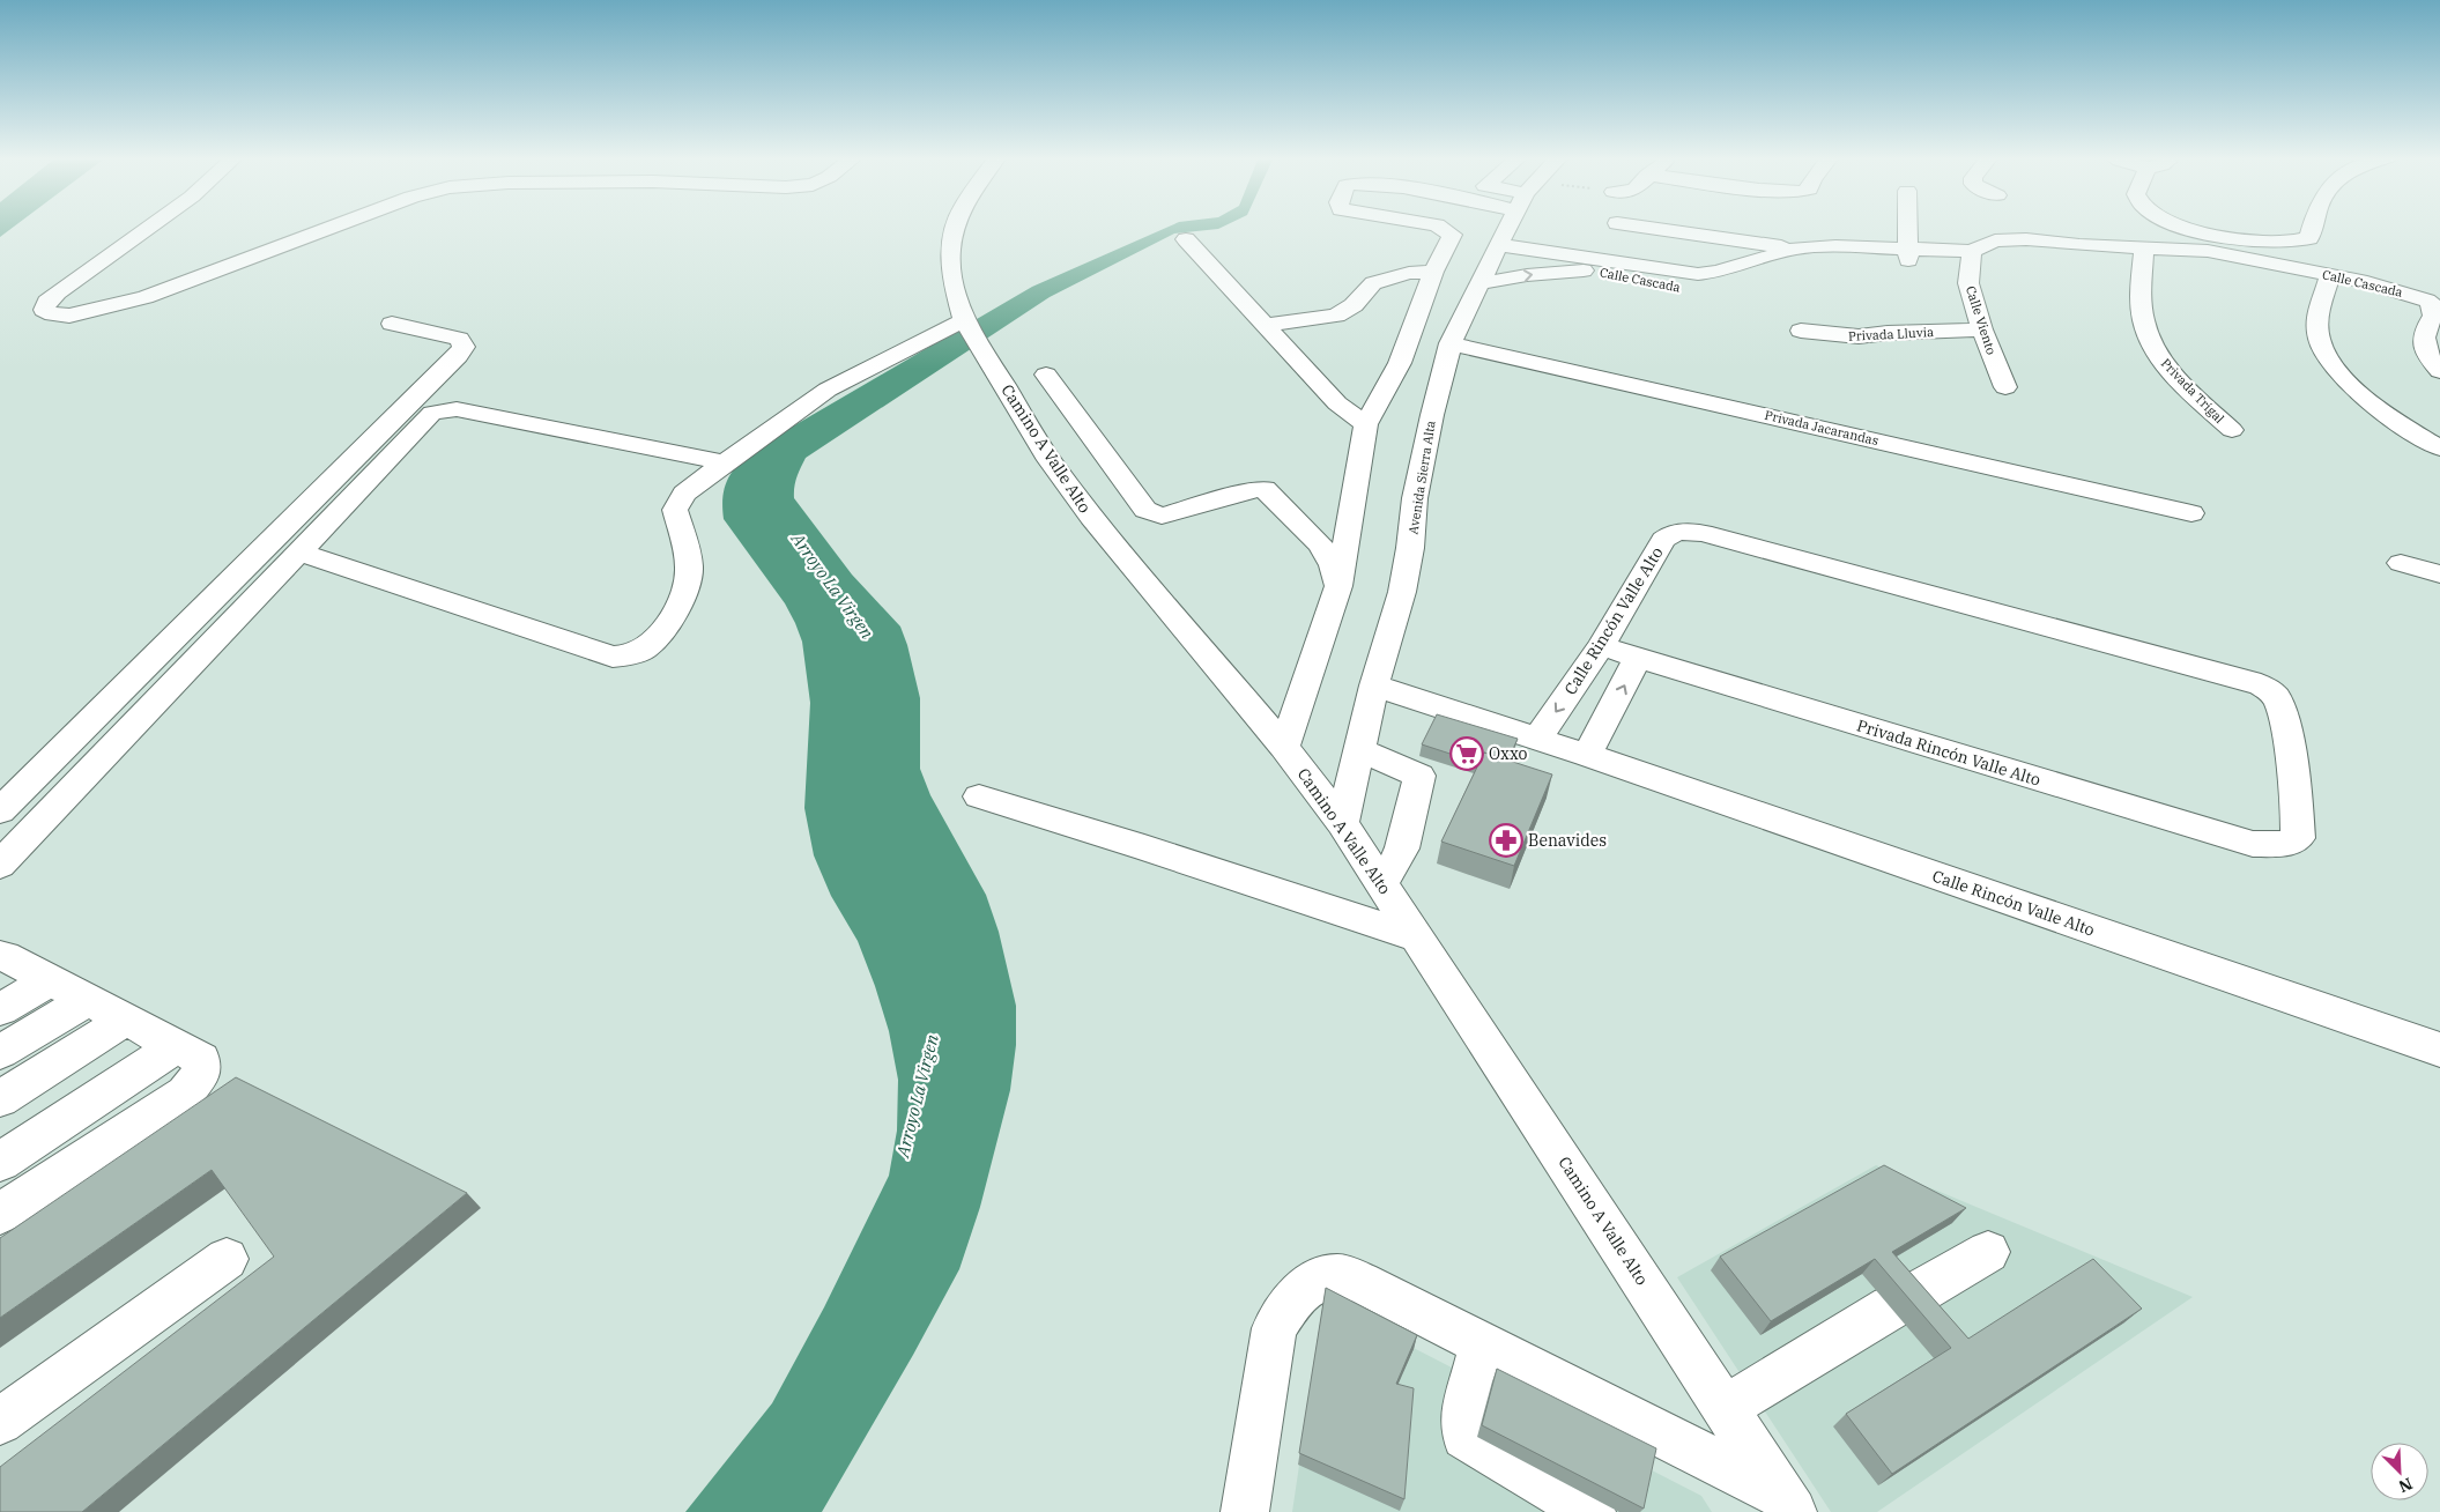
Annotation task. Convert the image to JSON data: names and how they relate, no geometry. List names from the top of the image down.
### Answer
{
  "streets": {
    "street": [
      "Calle Cascada",
      "Calle Viento",
      "Privada Lluvia",
      "Privada Trigal",
      "Privada Jacarandas",
      "Camino A Valle Alto",
      "Avenida Sierra Alta",
      "Calle Rincón Valle Alto",
      "Privada Rincón Valle Alto"
    ]
  },
  "crossings": [
    ["Calle Cascada", "Calle Viento"],
    ["Calle Cascada", "Privada Trigal"],
    ["Calle Cascada", "Avenida Sierra Alta"],
    ["Calle Viento", "Privada Lluvia"],
    ["Privada Jacarandas", "Avenida Sierra Alta"],
    ["Camino A Valle Alto", "Avenida Sierra Alta"],
    ["Avenida Sierra Alta", "Calle Rincón Valle Alto"],
    ["Calle Rincón Valle Alto", "Privada Rincón Valle Alto"]
  ],
  "water": ["Arroyo La Virgen"],
  "places": {
    "supermarket": ["Oxxo"],
    "pharmacy": ["Benavides"]
  },
  "north": "bottom right"
}
